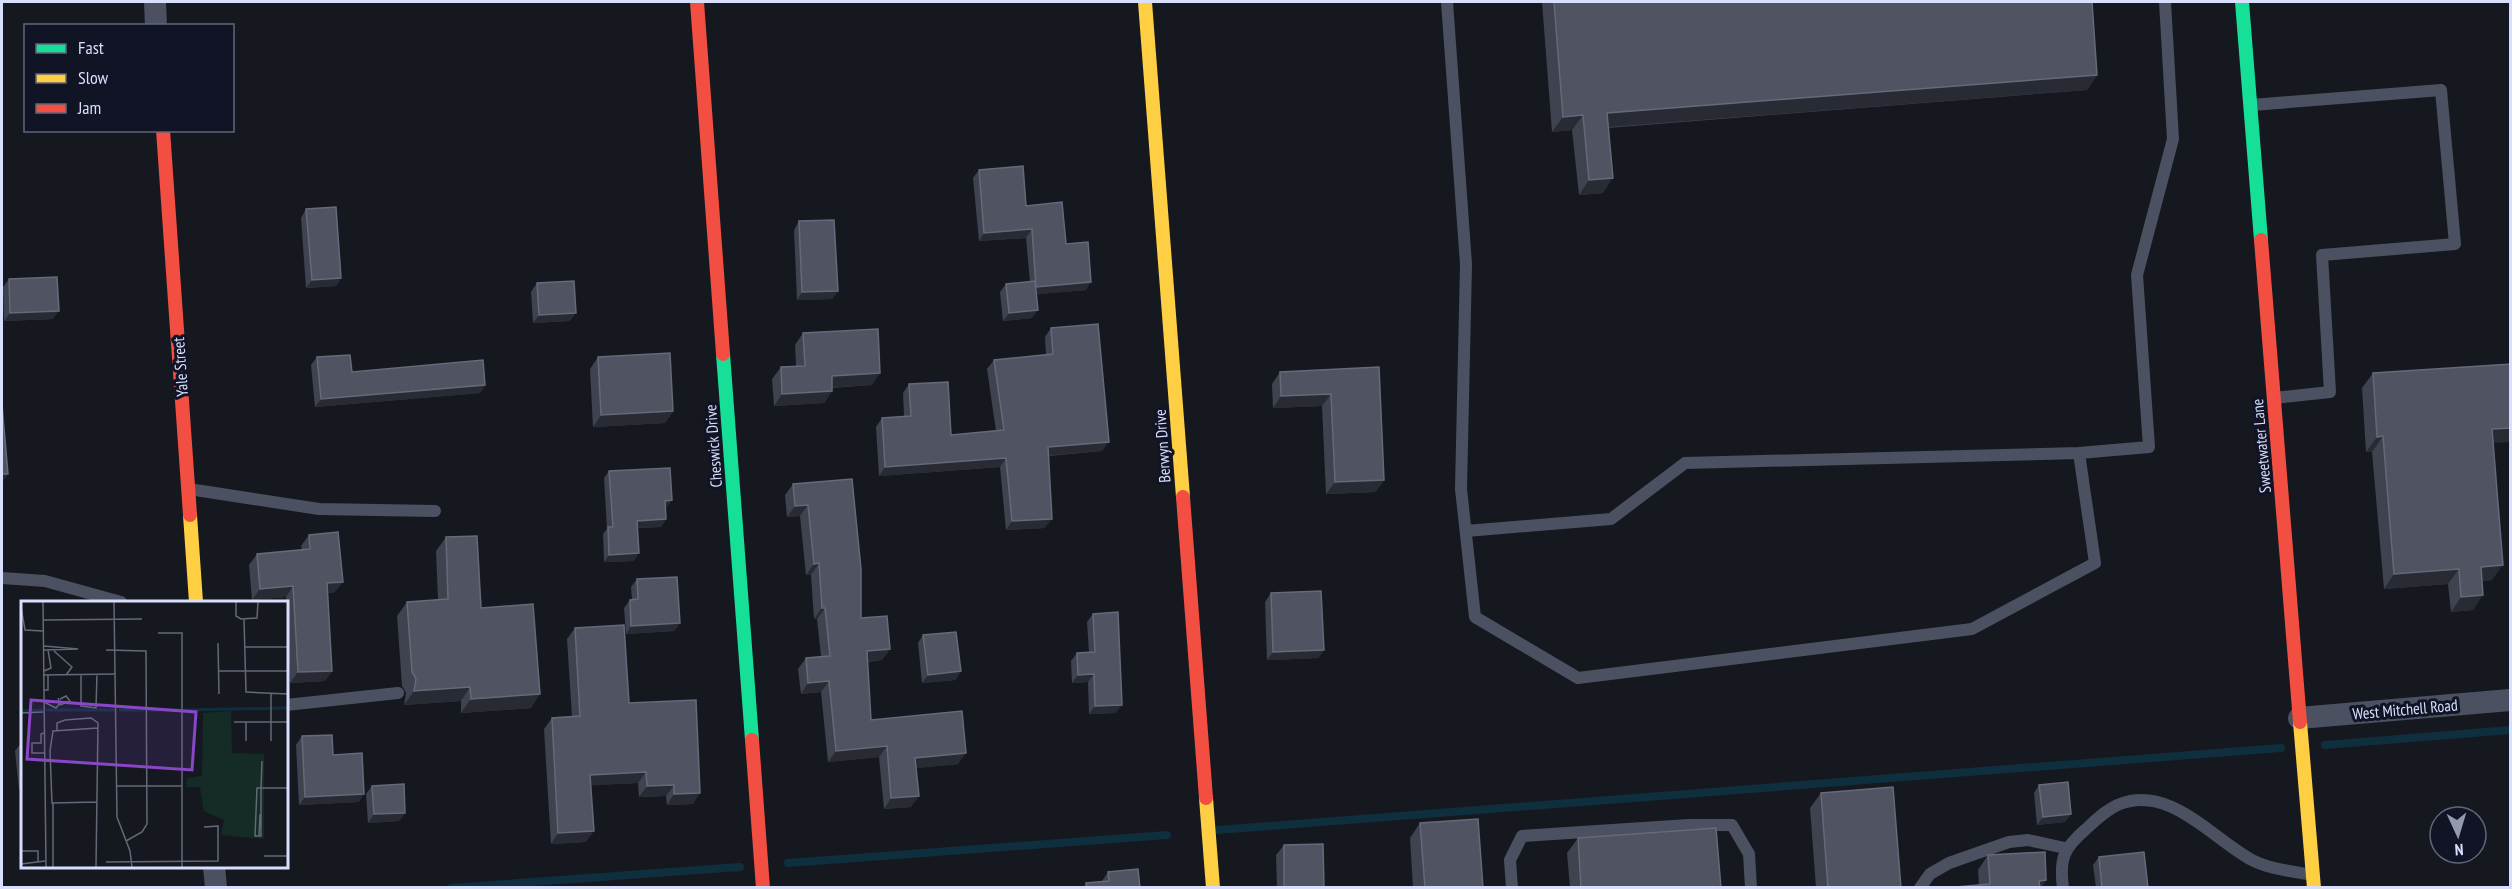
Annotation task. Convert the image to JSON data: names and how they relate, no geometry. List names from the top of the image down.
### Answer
{
  "streets": {
    "street": [
      "Yale Street",
      "Cheswick Drive",
      "Berwyn Drive",
      "Sweetwater Lane",
      "West Mitchell Road"
    ]
  },
  "crossings": [
    ["Sweetwater Lane", "West Mitchell Road"]
  ],
  "legend": ["Fast", "Slow", "Jam"],
  "north": "bottom"
}
